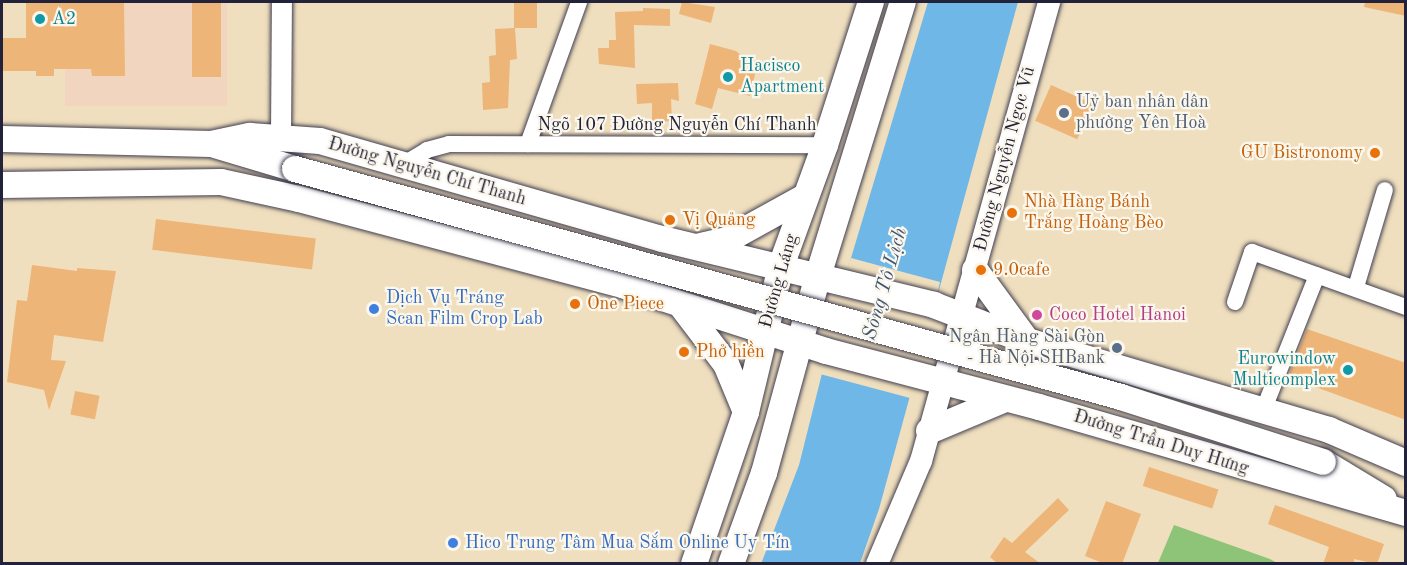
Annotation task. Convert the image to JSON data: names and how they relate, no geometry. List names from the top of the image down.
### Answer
{
  "streets": {
    "main road": [
      "Đường Nguyễn Ngọc Vũ",
      "Đường Nguyễn Chí Thanh",
      "Đường Láng",
      "Đường Trần Duy Hưng"
    ],
    "street": ["Ngõ 107 Đường Nguyễn Chí Thanh"]
  },
  "crossings": [
    ["Ngõ 107 Đường Nguyễn Chí Thanh", "Đường Nguyễn Chí Thanh"],
    ["Ngõ 107 Đường Nguyễn Chí Thanh", "Đường Láng"],
    ["Đường Nguyễn Ngọc Vũ", "Đường Nguyễn Chí Thanh"],
    ["Đường Nguyễn Ngọc Vũ", "Đường Trần Duy Hưng"],
    ["Đường Nguyễn Chí Thanh", "Đường Láng"],
    ["Đường Láng", "Đường Trần Duy Hưng"]
  ],
  "water": ["Sông Tô Lịch"],
  "places": [
    "A2",
    "Hacisco Apartment",
    "Uỷ ban nhân dân phường Yên Hoà",
    "GU Bistronomy",
    "Nhà Hàng Bánh Trắng Hoàng Bèo",
    "Vị Quảng",
    "9.0cafe",
    "One Piece",
    "Dịch Vụ Tráng Scan Film Crop Lab",
    "Coco Hotel Hanoi",
    "Ngân Hàng Sài Gòn - Hà Nội SHBank",
    "Phở hiền",
    "Eurowindow Multicomplex",
    "Hico Trung Tâm Mua Sắm Online Uy Tín"
  ]
}
